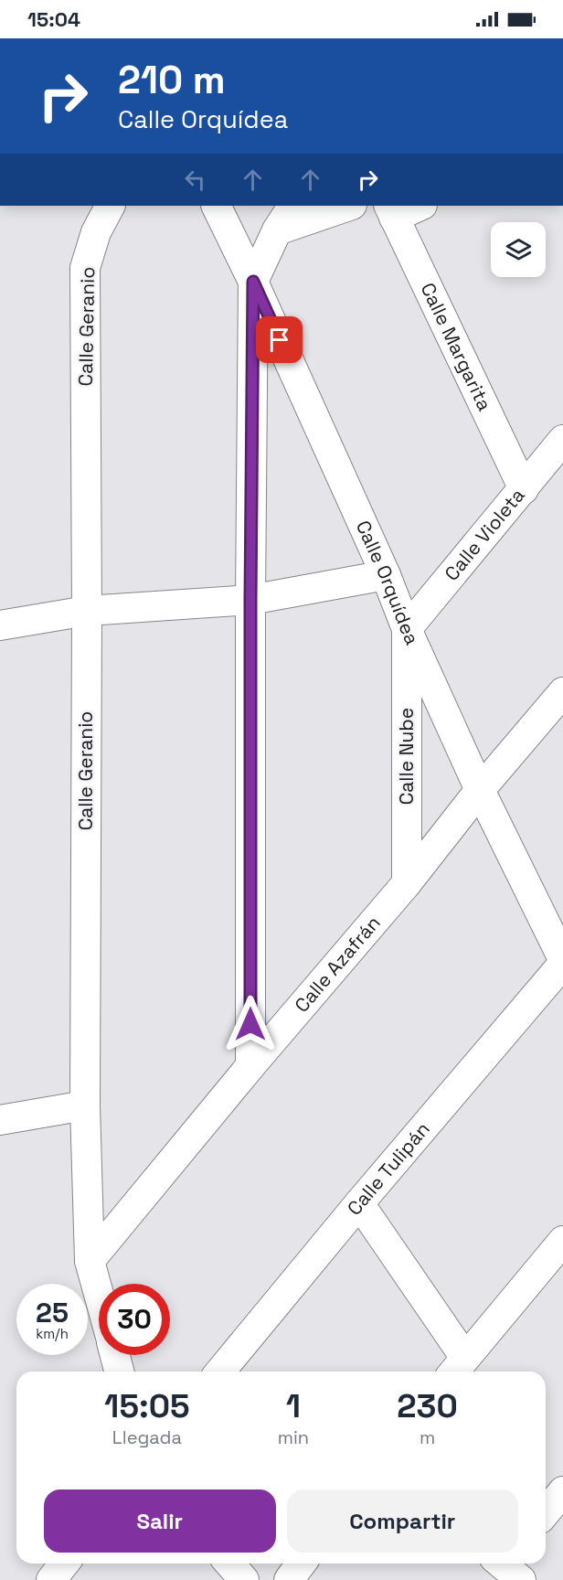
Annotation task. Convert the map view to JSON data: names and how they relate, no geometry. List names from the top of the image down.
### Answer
{
  "streets": {
    "street": [
      "Calle Geranio",
      "Calle Margarita",
      "Calle Violeta",
      "Calle Orquídea",
      "Calle Nube",
      "Calle Azafrán",
      "Calle Tulipán"
    ]
  },
  "crossings": [
    ["Calle Geranio", "Calle Azafrán"],
    ["Calle Margarita", "Calle Violeta"],
    ["Calle Violeta", "Calle Orquídea"],
    ["Calle Violeta", "Calle Nube"],
    ["Calle Orquídea", "Calle Nube"],
    ["Calle Orquídea", "Calle Azafrán"],
    ["Calle Nube", "Calle Azafrán"]
  ],
  "page": {
    "status": "15:04",
    "turn": ["210 m", "Calle Orquídea"],
    "speed": "25 km/h",
    "limit": "30",
    "eta": [
      "15:05",
      "Llegada",
      "1",
      "min",
      "230",
      "m"
    ],
    "buttons": ["Salir", "Compartir"]
  }
}
